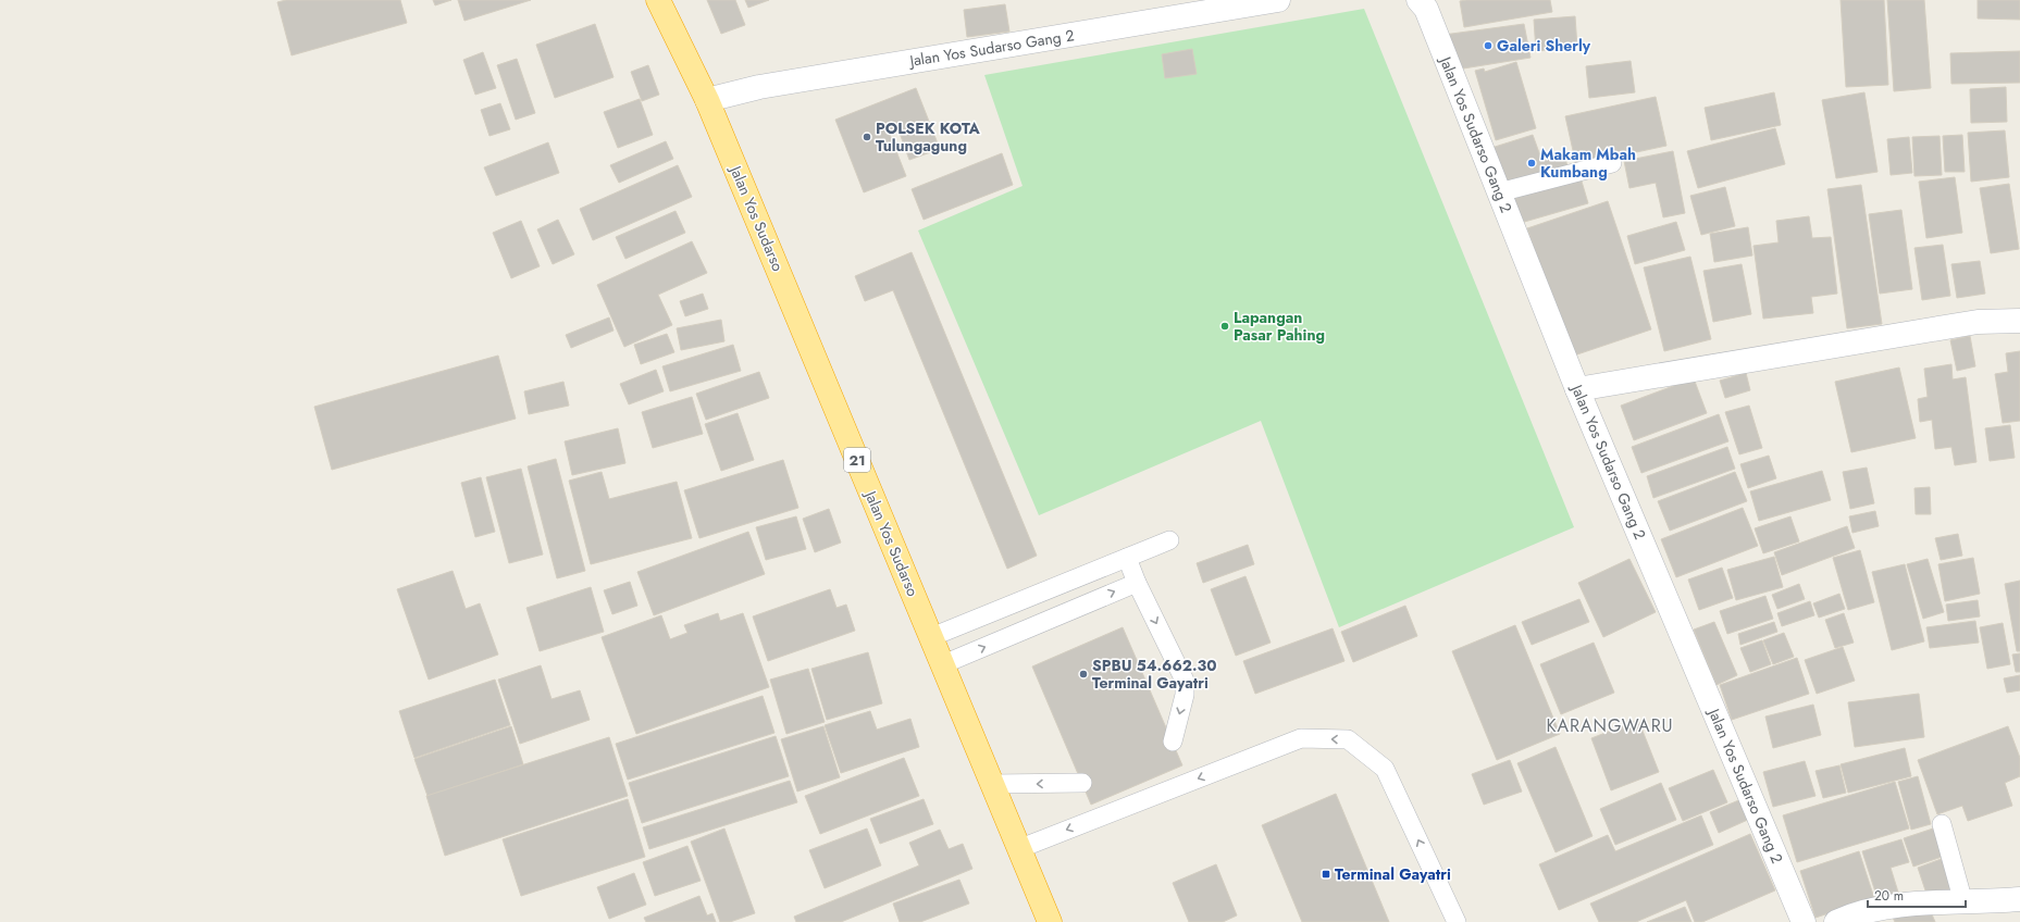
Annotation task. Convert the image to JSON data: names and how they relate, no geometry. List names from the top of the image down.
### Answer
{
  "streets": {
    "highway": ["Jalan Yos Sudarso", "21"],
    "street": ["Jalan Yos Sudarso Gang 2"]
  },
  "crossings": [
    ["Jalan Yos Sudarso Gang 2", "Jalan Yos Sudarso"]
  ],
  "districts": ["KARANGWARU"],
  "places": {
    "other": [
      "Galeri Sherly",
      "POLSEK KOTA Tulungagung",
      "Makam Mbah Kumbang",
      "Lapangan Pasar Pahing",
      "SPBU 54.662.30 Terminal Gayatri"
    ],
    "transit": ["Terminal Gayatri"]
  },
  "scale_bar": "20 m"
}
